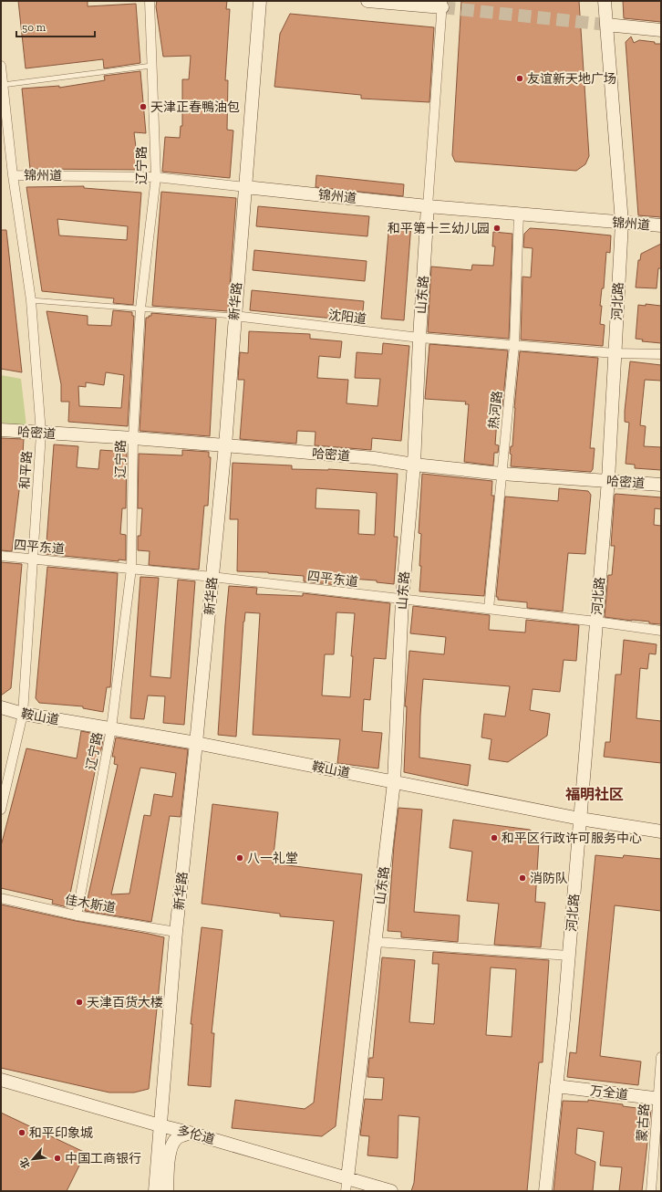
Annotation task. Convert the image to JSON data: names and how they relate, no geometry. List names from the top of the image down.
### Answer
{
  "streets": {
    "street": [
      "辽宁路",
      "锦州道",
      "山东路",
      "新华路",
      "河北路",
      "沈阳道",
      "热河路",
      "哈密道",
      "和平路",
      "四平东道",
      "鞍山道",
      "佳木斯道",
      "万全道",
      "蒙古路",
      "多伦道"
    ]
  },
  "crossings": [
    ["辽宁路", "锦州道"],
    ["辽宁路", "沈阳道"],
    ["辽宁路", "哈密道"],
    ["辽宁路", "四平东道"],
    ["辽宁路", "鞍山道"],
    ["辽宁路", "佳木斯道"],
    ["锦州道", "山东路"],
    ["锦州道", "新华路"],
    ["锦州道", "河北路"],
    ["锦州道", "热河路"],
    ["锦州道", "和平路"],
    ["山东路", "沈阳道"],
    ["山东路", "哈密道"],
    ["山东路", "四平东道"],
    ["山东路", "鞍山道"],
    ["山东路", "多伦道"],
    ["新华路", "沈阳道"],
    ["新华路", "哈密道"],
    ["新华路", "四平东道"],
    ["新华路", "鞍山道"],
    ["新华路", "佳木斯道"],
    ["新华路", "多伦道"],
    ["河北路", "沈阳道"],
    ["河北路", "哈密道"],
    ["河北路", "四平东道"],
    ["河北路", "鞍山道"],
    ["河北路", "万全道"],
    ["沈阳道", "热河路"],
    ["沈阳道", "和平路"],
    ["热河路", "哈密道"],
    ["热河路", "四平东道"],
    ["哈密道", "和平路"],
    ["和平路", "四平东道"],
    ["和平路", "鞍山道"],
    ["万全道", "蒙古路"]
  ],
  "districts": ["福明社区"],
  "places": [
    "友谊新天地广场",
    "天津正春鴨油包",
    "和平第十三幼儿园",
    "和平区行政许可服务中心",
    "八一礼堂",
    "消防队",
    "天津百货大楼",
    "和平印象城",
    "中国工商银行"
  ],
  "scale_bar": "50 m",
  "north": "bottom left"
}
